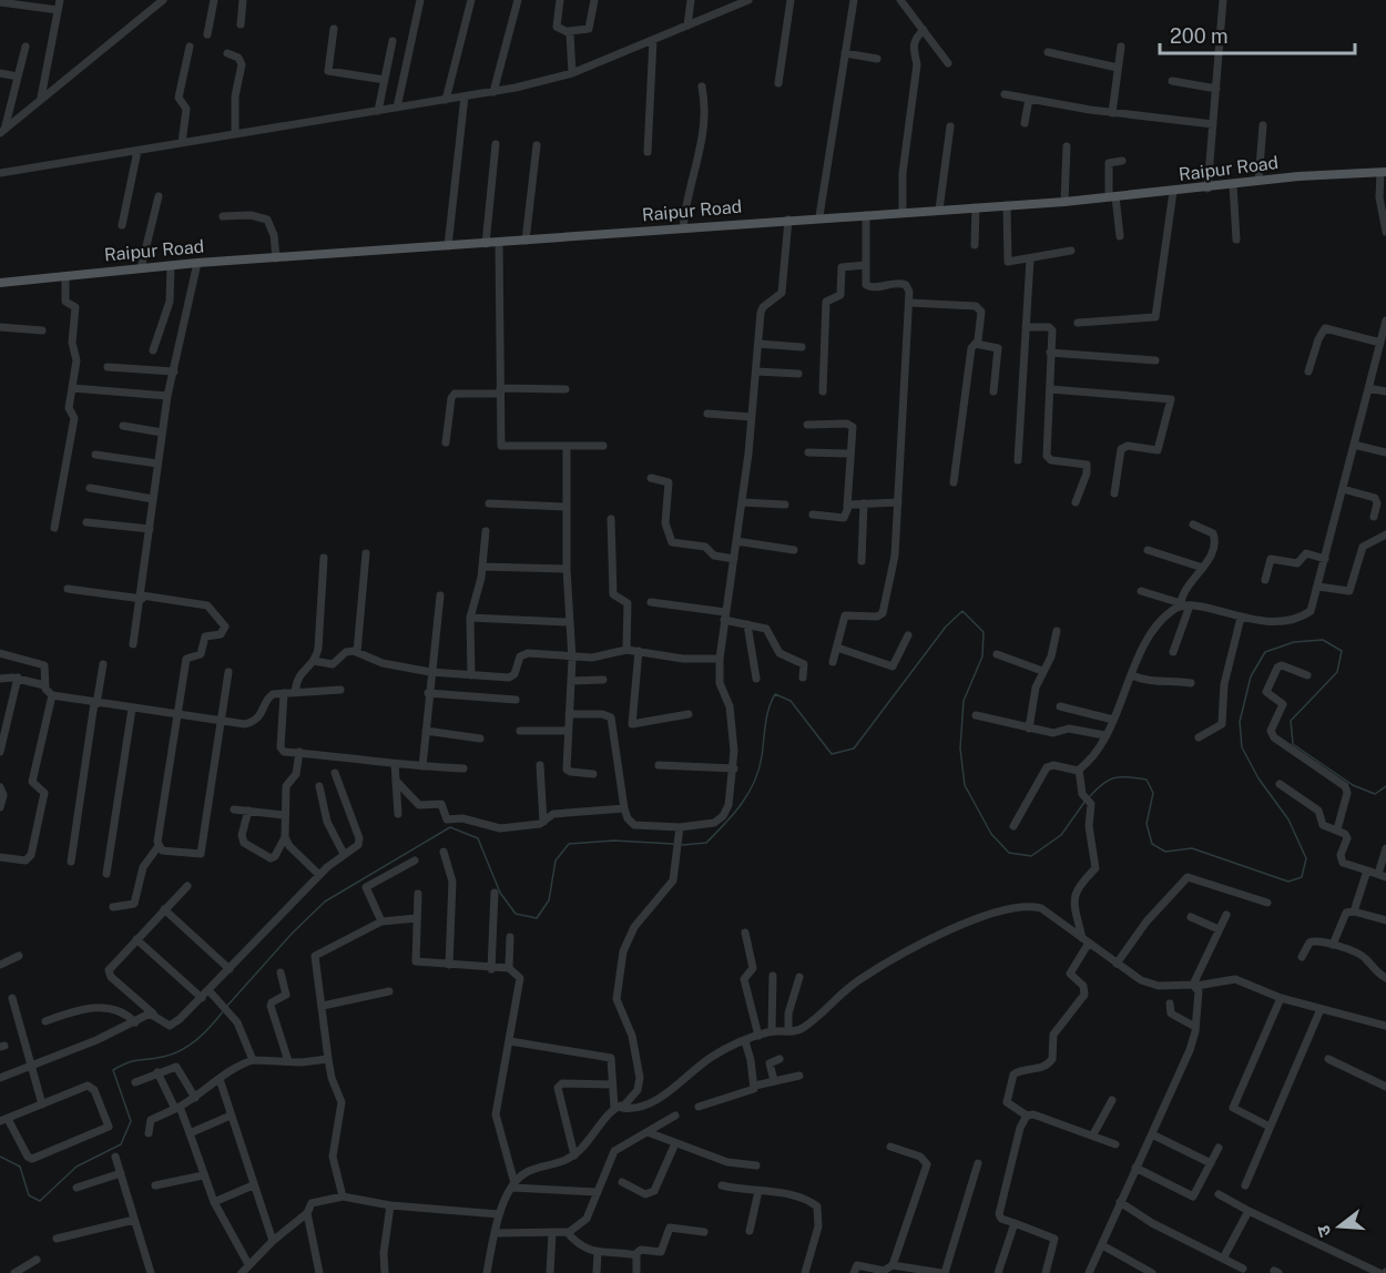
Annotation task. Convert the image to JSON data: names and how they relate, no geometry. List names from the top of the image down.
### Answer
{
  "streets": {
    "main road": ["Raipur Road"]
  },
  "scale_bar": "200 m",
  "north": "left"
}
